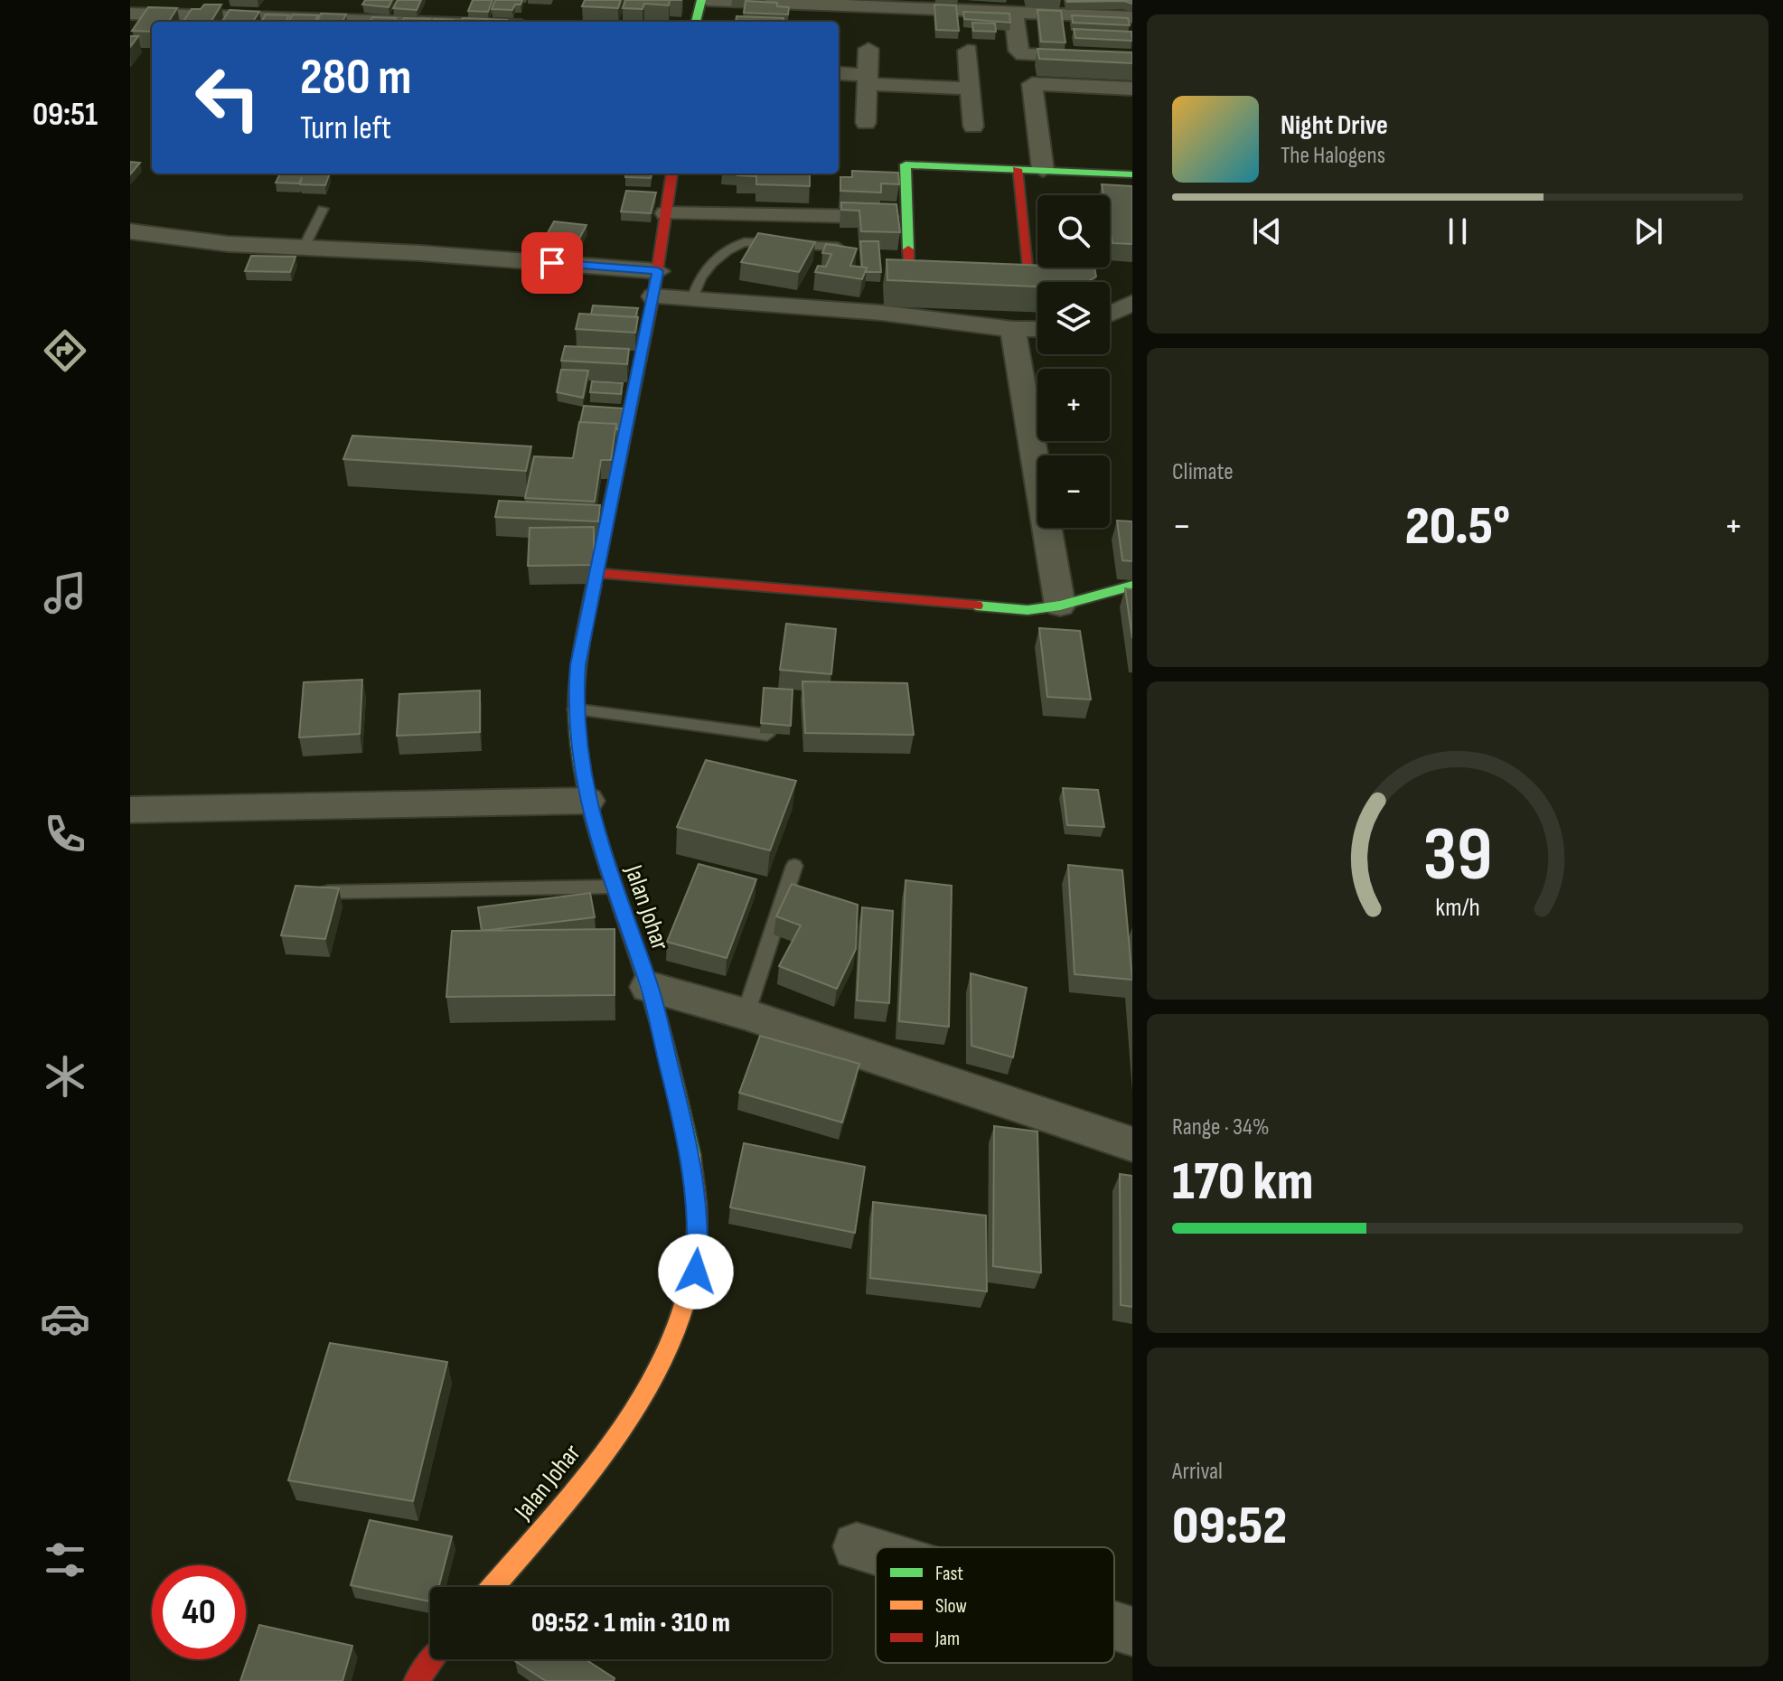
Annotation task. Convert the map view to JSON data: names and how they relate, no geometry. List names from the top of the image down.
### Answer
{
  "streets": {
    "street": ["Jalan Johar"]
  },
  "legend": ["Fast", "Slow", "Jam"],
  "page": {
    "tabs": "09:51",
    "turn": ["280 m", "Turn left"],
    "song": ["Night Drive", "The Halogens"],
    "map_buttons": ["+", "−"],
    "tile": [
      "Climate",
      ["Range · 34%", "170 km"],
      ["Arrival", "09:52"]
    ],
    "heat": ["−", "20.5°", "+"],
    "limit": "40",
    "trip": "09:52 · 1 min · 310 m",
    "gauge": ["39", "km/h"]
  }
}
